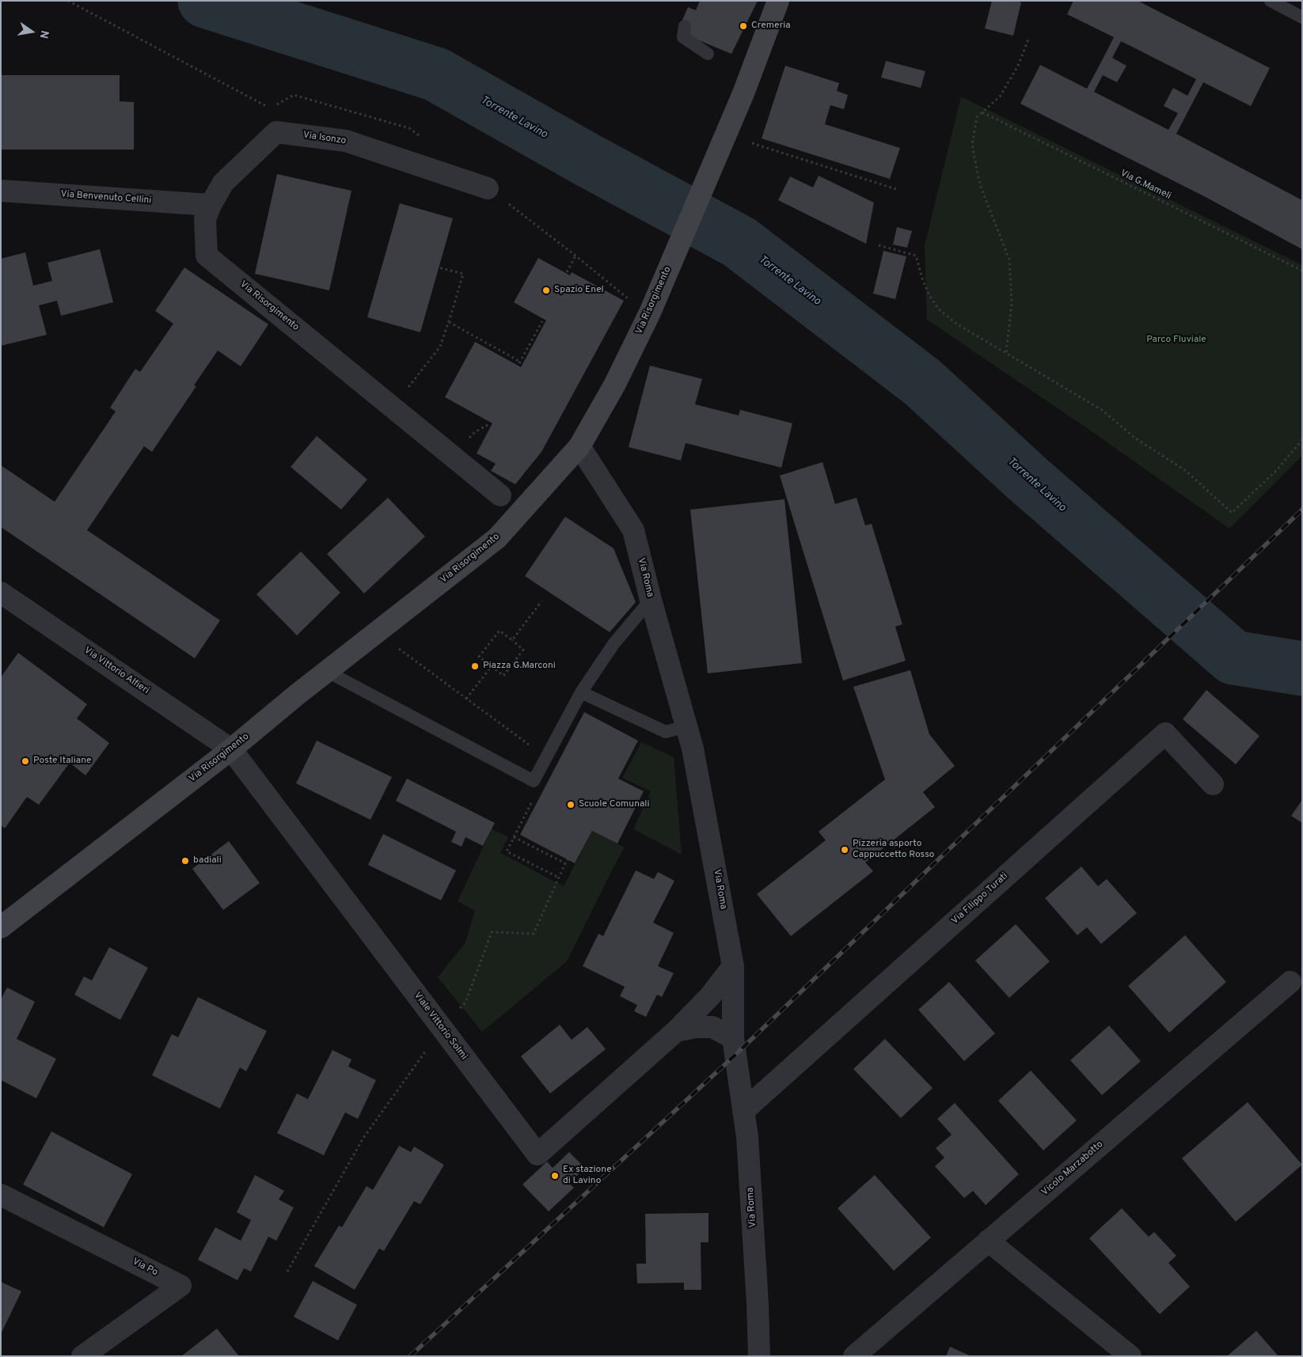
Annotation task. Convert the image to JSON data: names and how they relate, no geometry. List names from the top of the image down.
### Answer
{
  "streets": {
    "main road": ["Via Risorgimento"],
    "street": [
      "Via Isonzo",
      "Via Benvenuto Cellini",
      "Via Roma",
      "Via Vittorio Alfieri",
      "Via Filippo Turati",
      "Viale Vittorio Solmi",
      "Vicolo Marzabotto",
      "Via Po"
    ],
    "path": ["Via G.Mameli"]
  },
  "crossings": [
    ["Via Isonzo", "Via Benvenuto Cellini"],
    ["Via Isonzo", "Via Risorgimento"],
    ["Via Benvenuto Cellini", "Via Risorgimento"],
    ["Via Risorgimento", "Via Roma"],
    ["Via Risorgimento", "Via Vittorio Alfieri"],
    ["Via Risorgimento", "Viale Vittorio Solmi"],
    ["Via Roma", "Via Filippo Turati"],
    ["Via Roma", "Viale Vittorio Solmi"],
    ["Via Vittorio Alfieri", "Viale Vittorio Solmi"]
  ],
  "water": ["Torrente Lavino"],
  "parks": ["Parco Fluviale"],
  "places": [
    "Cremeria",
    "Spazio Enel",
    "Piazza G.Marconi",
    "Poste Italiane",
    "Scuole Comunali",
    "Pizzeria asporto Cappuccetto Rosso",
    "badiali",
    "Ex stazione di Lavino"
  ],
  "north": "right"
}
